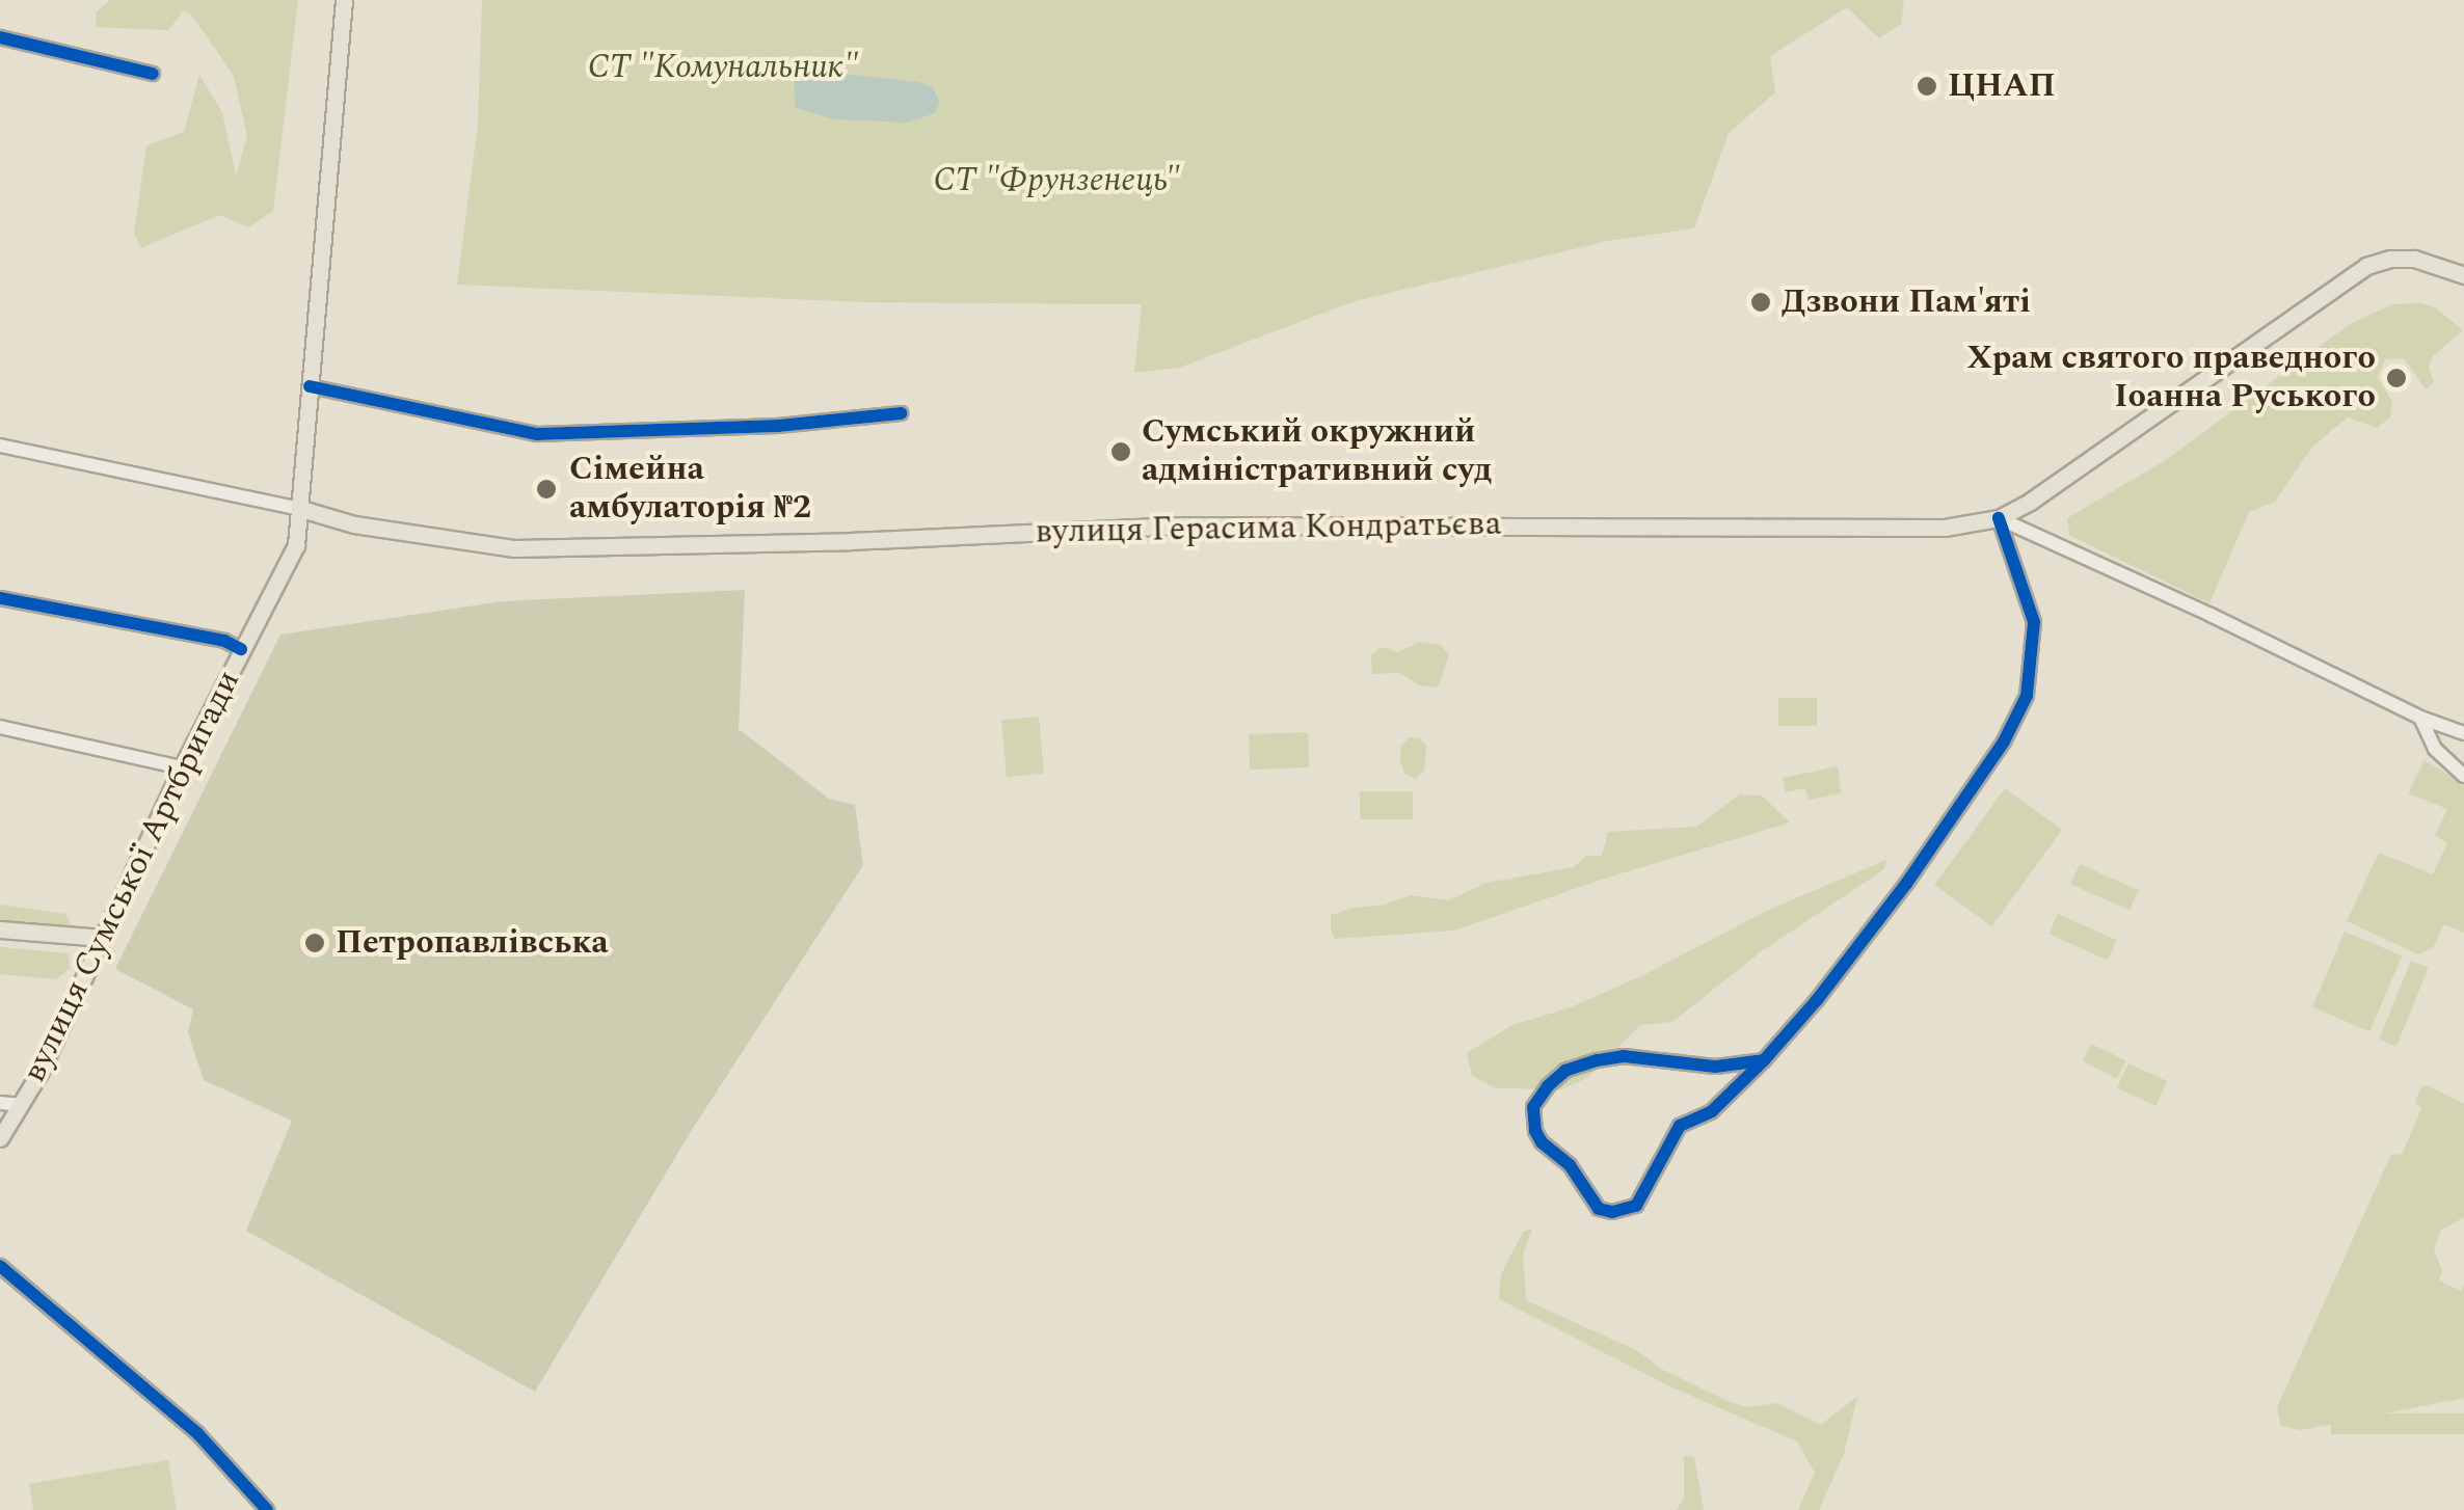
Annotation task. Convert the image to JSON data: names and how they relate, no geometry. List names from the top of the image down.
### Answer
{
  "streets": {
    "main road": ["вулиця Герасима Кондратьєва", "вулиця Сумської Артбригади"]
  },
  "crossings": [
    ["вулиця Герасима Кондратьєва", "вулиця Сумської Артбригади"]
  ],
  "parks": ["СТ \"Комунальник\"", "СТ \"Фрунзенець\""],
  "places": [
    "ЦНАП",
    "Дзвони Пам'яті",
    "Храм святого праведного Іоанна Руського",
    "Сумський окружний адміністративний суд",
    "Сімейна амбулаторія №2",
    "Петропавлівська"
  ]
}
